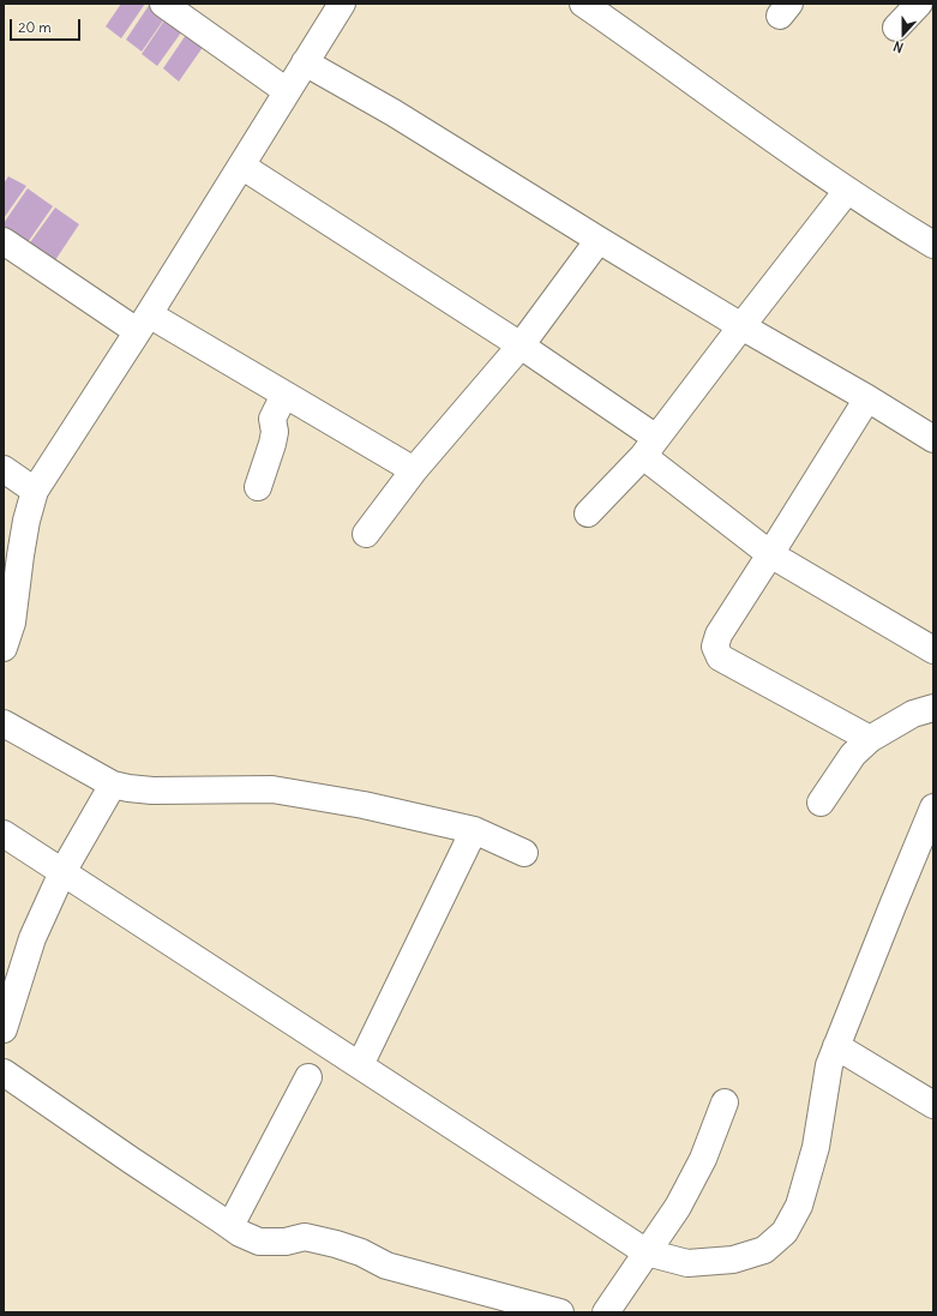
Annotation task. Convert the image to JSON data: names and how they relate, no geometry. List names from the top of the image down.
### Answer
{
  "scale_bar": "20 m",
  "north": "bottom"
}
